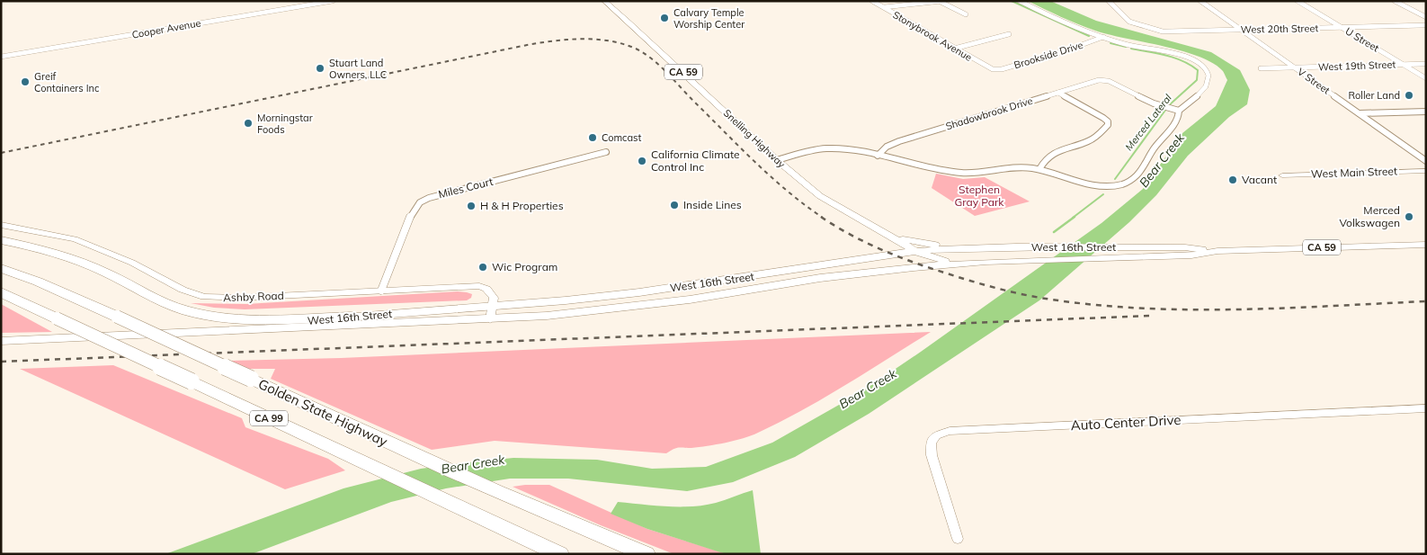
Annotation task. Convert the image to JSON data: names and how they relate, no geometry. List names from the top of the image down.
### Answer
{
  "streets": {
    "highway": ["Golden State Highway", "CA 99"],
    "main road": [
      "CA 59",
      "Snelling Highway",
      "West 16th Street",
      "Ashby Road"
    ],
    "street": [
      "Cooper Avenue",
      "West 20th Street",
      "Stonybrook Avenue",
      "U Street",
      "Brookside Drive",
      "West 19th Street",
      "V Street",
      "Shadowbrook Drive",
      "West Main Street",
      "Miles Court",
      "Auto Center Drive"
    ]
  },
  "crossings": [
    ["West 20th Street", "U Street"],
    ["West 20th Street", "V Street"],
    ["Stonybrook Avenue", "Brookside Drive"],
    ["U Street", "West 19th Street"],
    ["West 19th Street", "V Street"],
    ["CA 59", "Snelling Highway"],
    ["CA 59", "West 16th Street"],
    ["Snelling Highway", "West 16th Street"],
    ["Miles Court", "Ashby Road"],
    ["West 16th Street", "Ashby Road"]
  ],
  "water": ["Merced Lateral", "Bear Creek"],
  "parks": ["Stephen Gray Park"],
  "places": [
    "Calvary Temple Worship Center",
    "Stuart Land Owners, LLC",
    "Greif Containers Inc",
    "Roller Land",
    "Morningstar Foods",
    "Comcast",
    "California Climate Control Inc",
    "Vacant",
    "Inside Lines",
    "H & H Properties",
    "Merced Volkswagen",
    "Wic Program"
  ]
}
